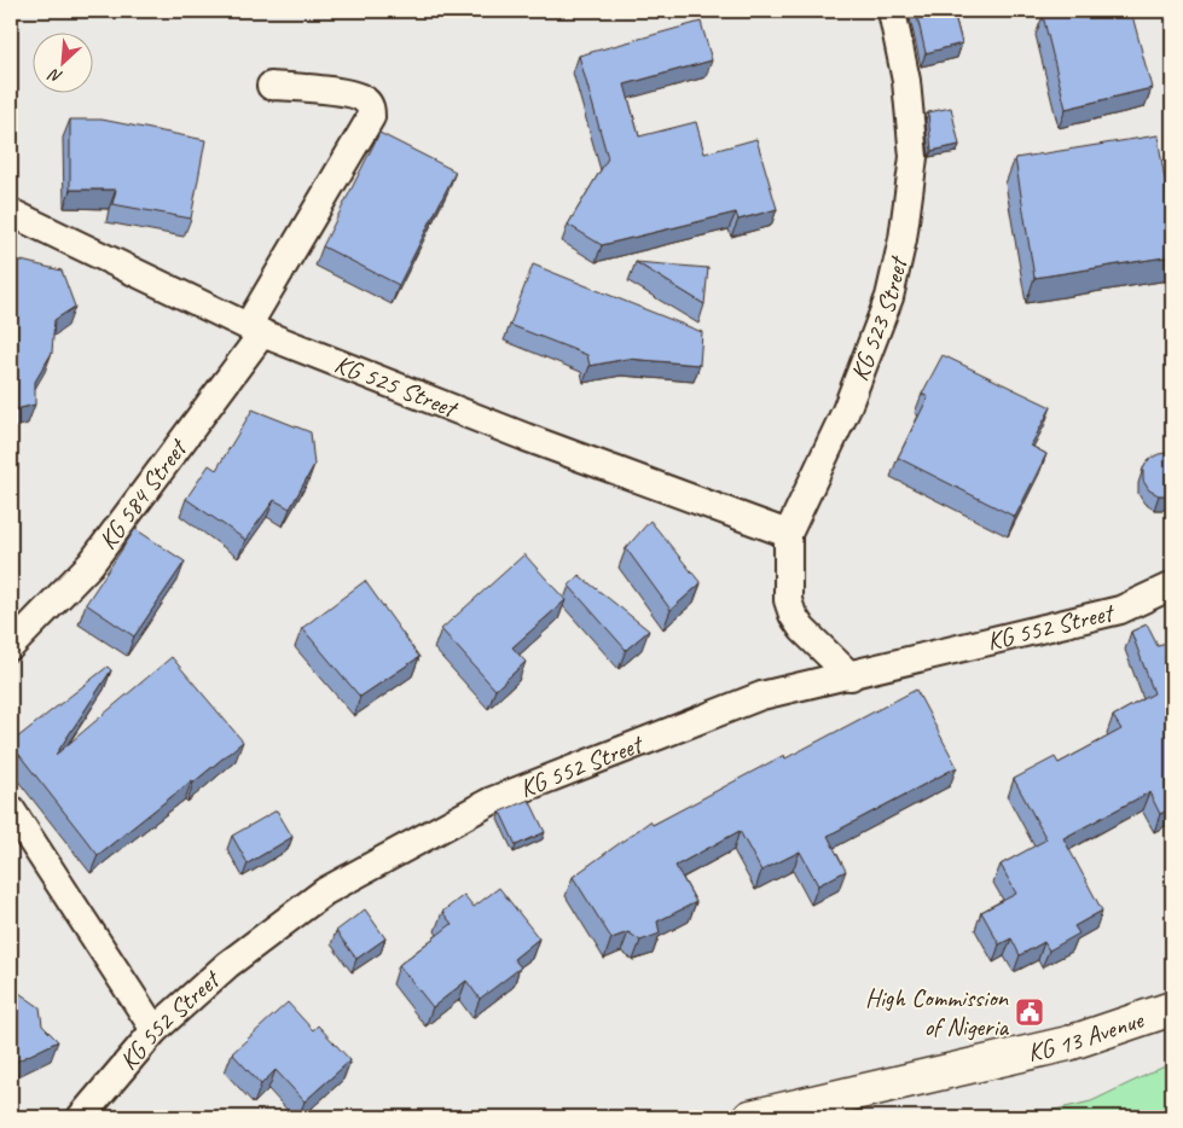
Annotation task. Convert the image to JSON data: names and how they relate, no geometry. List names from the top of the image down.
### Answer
{
  "streets": {
    "street": [
      "KG 523 Street",
      "KG 525 Street",
      "KG 584 Street",
      "KG 552 Street",
      "KG 13 Avenue"
    ]
  },
  "crossings": [
    ["KG 523 Street", "KG 525 Street"],
    ["KG 523 Street", "KG 552 Street"],
    ["KG 525 Street", "KG 584 Street"]
  ],
  "places": {
    "public building": ["High Commission of Nigeria"]
  },
  "north": "bottom left"
}
